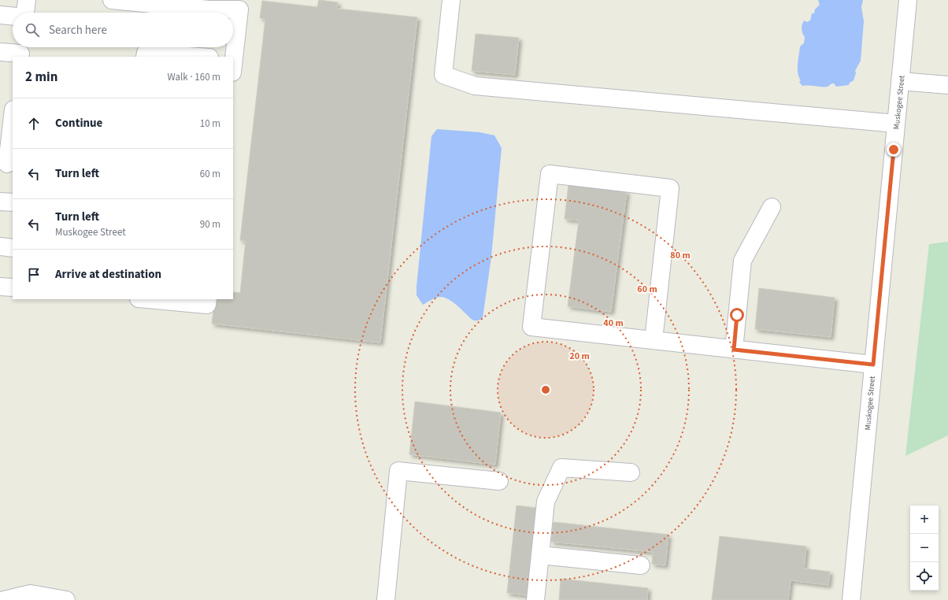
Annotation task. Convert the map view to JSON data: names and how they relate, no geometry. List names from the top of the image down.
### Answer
{
  "streets": {
    "street": ["Muskogee Street"]
  },
  "page": {
    "search": "Search here",
    "heading": ["2 min", "Walk · 160 m"],
    "list": [
      ["Continue", "10 m"],
      ["Turn left", "60 m"],
      ["Turn left", "Muskogee Street", "90 m"],
      "Arrive at destination"
    ],
    "map_buttons": ["+", "−"]
  },
  "rings": [
    "80 m",
    "60 m",
    "40 m",
    "20 m"
  ]
}
